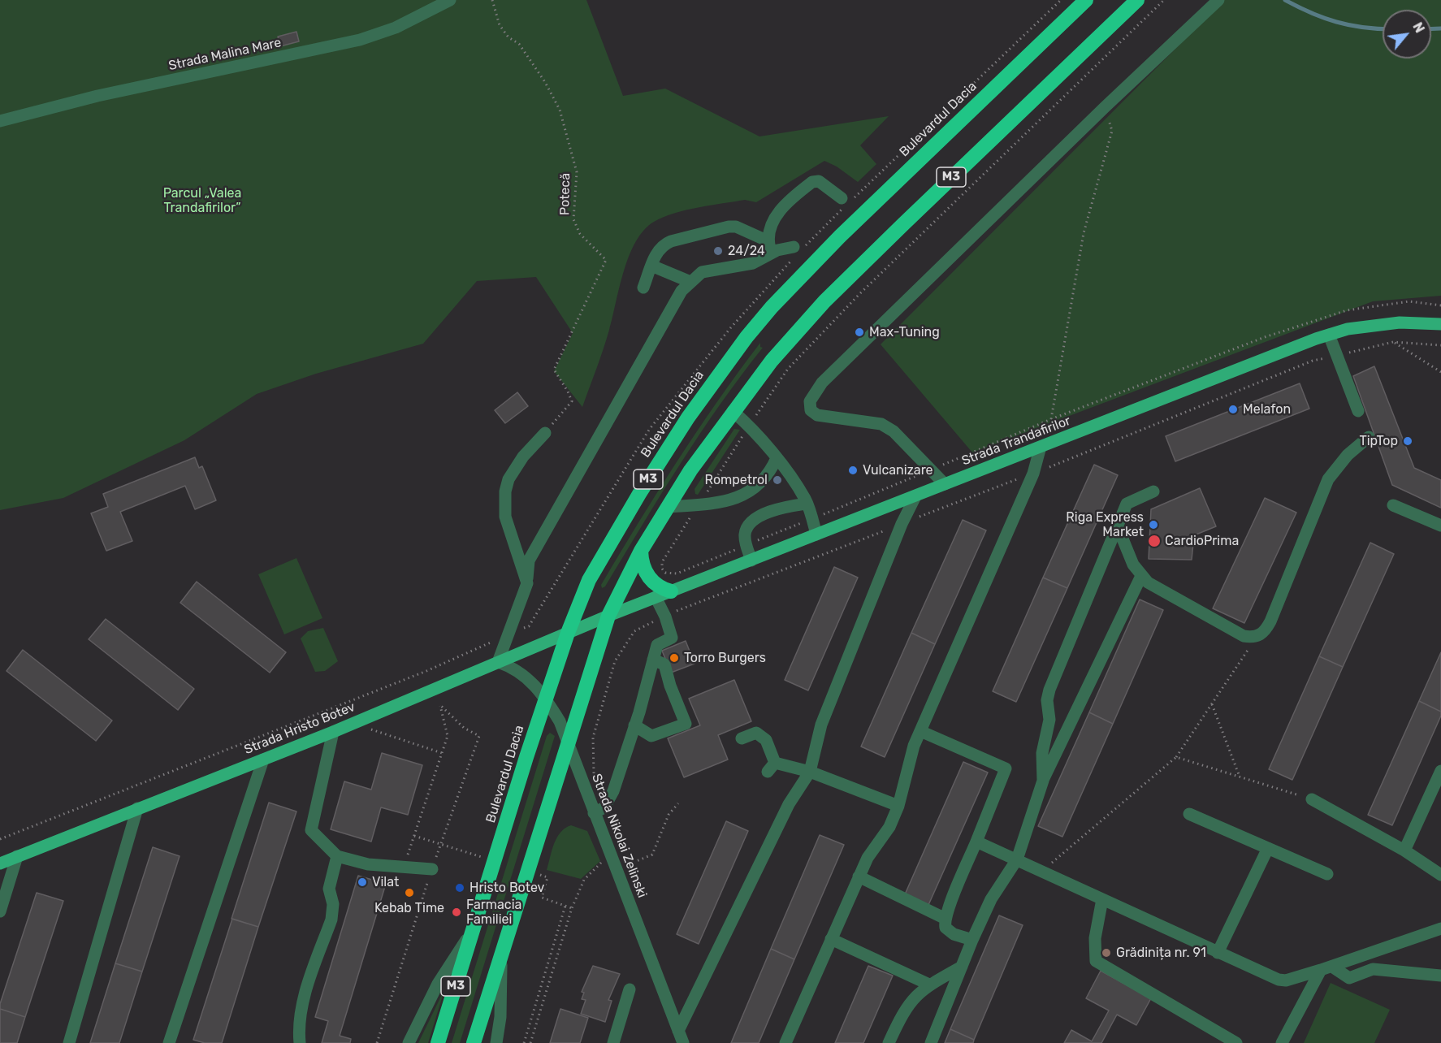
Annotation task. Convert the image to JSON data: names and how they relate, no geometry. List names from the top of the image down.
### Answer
{
  "streets": {
    "highway": ["Bulevardul Dacia", "M3"],
    "main road": ["Strada Trandafirilor", "Strada Hristo Botev"],
    "street": ["Strada Malina Mare", "Strada Nikolai Zelinski"],
    "path": ["Potecă"]
  },
  "crossings": [
    ["Bulevardul Dacia", "Strada Hristo Botev"],
    ["Bulevardul Dacia", "Strada Nikolai Zelinski"],
    ["M3", "Strada Trandafirilor"],
    ["M3", "Strada Hristo Botev"],
    ["M3", "Strada Nikolai Zelinski"],
    ["Strada Trandafirilor", "Strada Hristo Botev"],
    ["Strada Hristo Botev", "Strada Nikolai Zelinski"]
  ],
  "parks": ["Parcul „Valea Trandafirilor”"],
  "places": [
    "24/24",
    "Max-Tuning",
    "Melafon",
    "TipTop",
    "Vulcanizare",
    "Rompetrol",
    "Riga Express Market",
    "CardioPrima",
    "Torro Burgers",
    "Vilat",
    "Hristo Botev",
    "Kebab Time",
    "Farmacia Familiei",
    "Grădinița nr. 91"
  ],
  "north": "top right"
}
